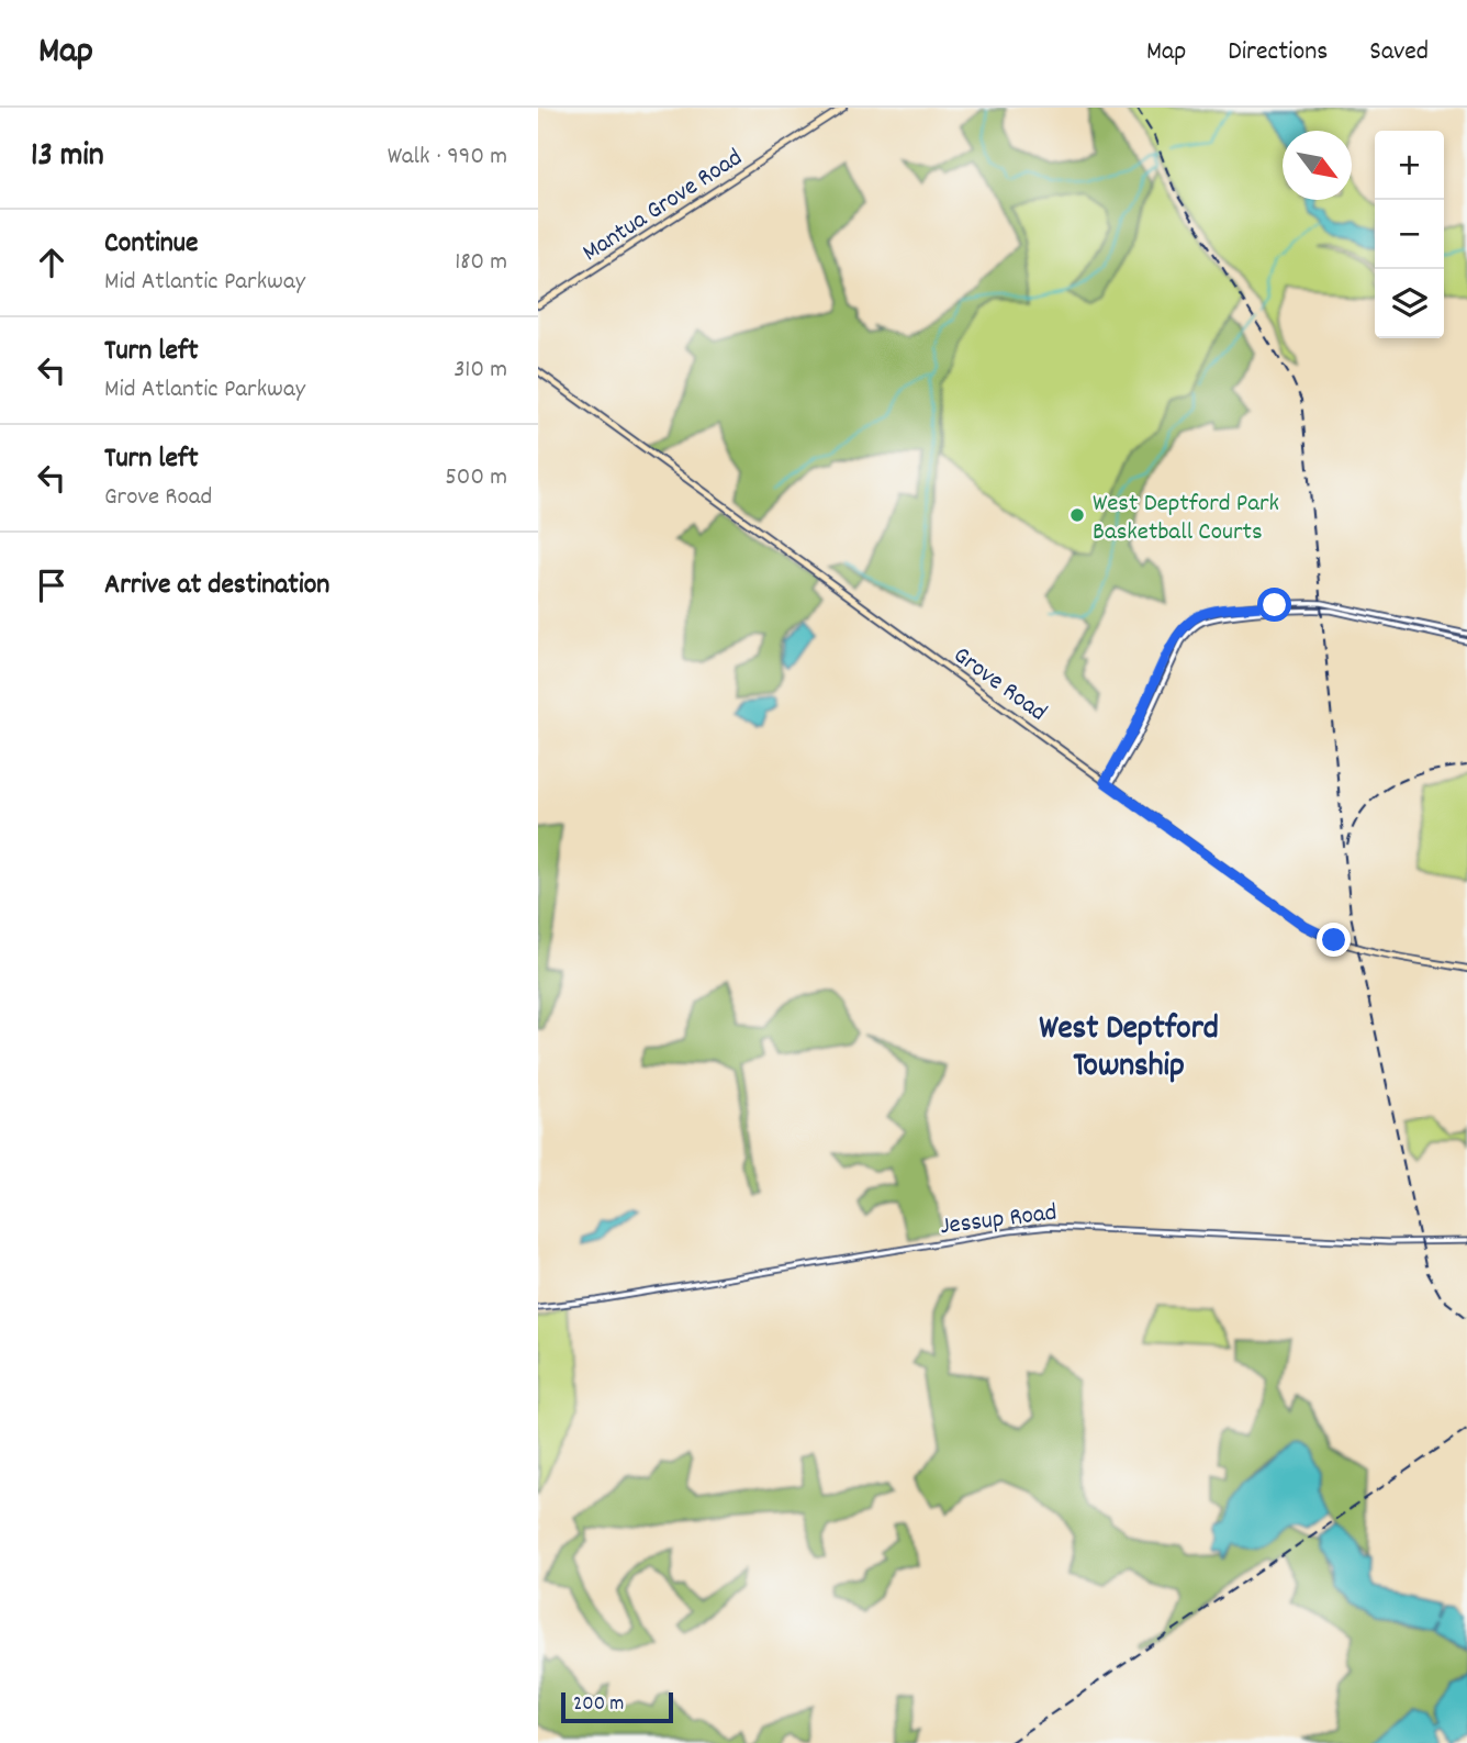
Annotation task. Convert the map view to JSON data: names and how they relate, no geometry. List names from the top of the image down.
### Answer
{
  "streets": {
    "main road": ["Mantua Grove Road", "Grove Road"],
    "street": ["Jessup Road"]
  },
  "districts": ["West Deptford Township"],
  "places": ["West Deptford Park Basketball Courts"],
  "scale_bar": "200 m",
  "north": "bottom right",
  "page": {
    "header": "Map",
    "nav": ["Map", "Directions", "Saved"],
    "heading": ["13 min", "Walk · 990 m"],
    "map_buttons": ["+", "−"],
    "list": [
      ["Continue", "Mid Atlantic Parkway", "180 m"],
      ["Turn left", "Mid Atlantic Parkway", "310 m"],
      ["Turn left", "Grove Road", "500 m"],
      "Arrive at destination"
    ],
    "scale": "200 m"
  }
}
